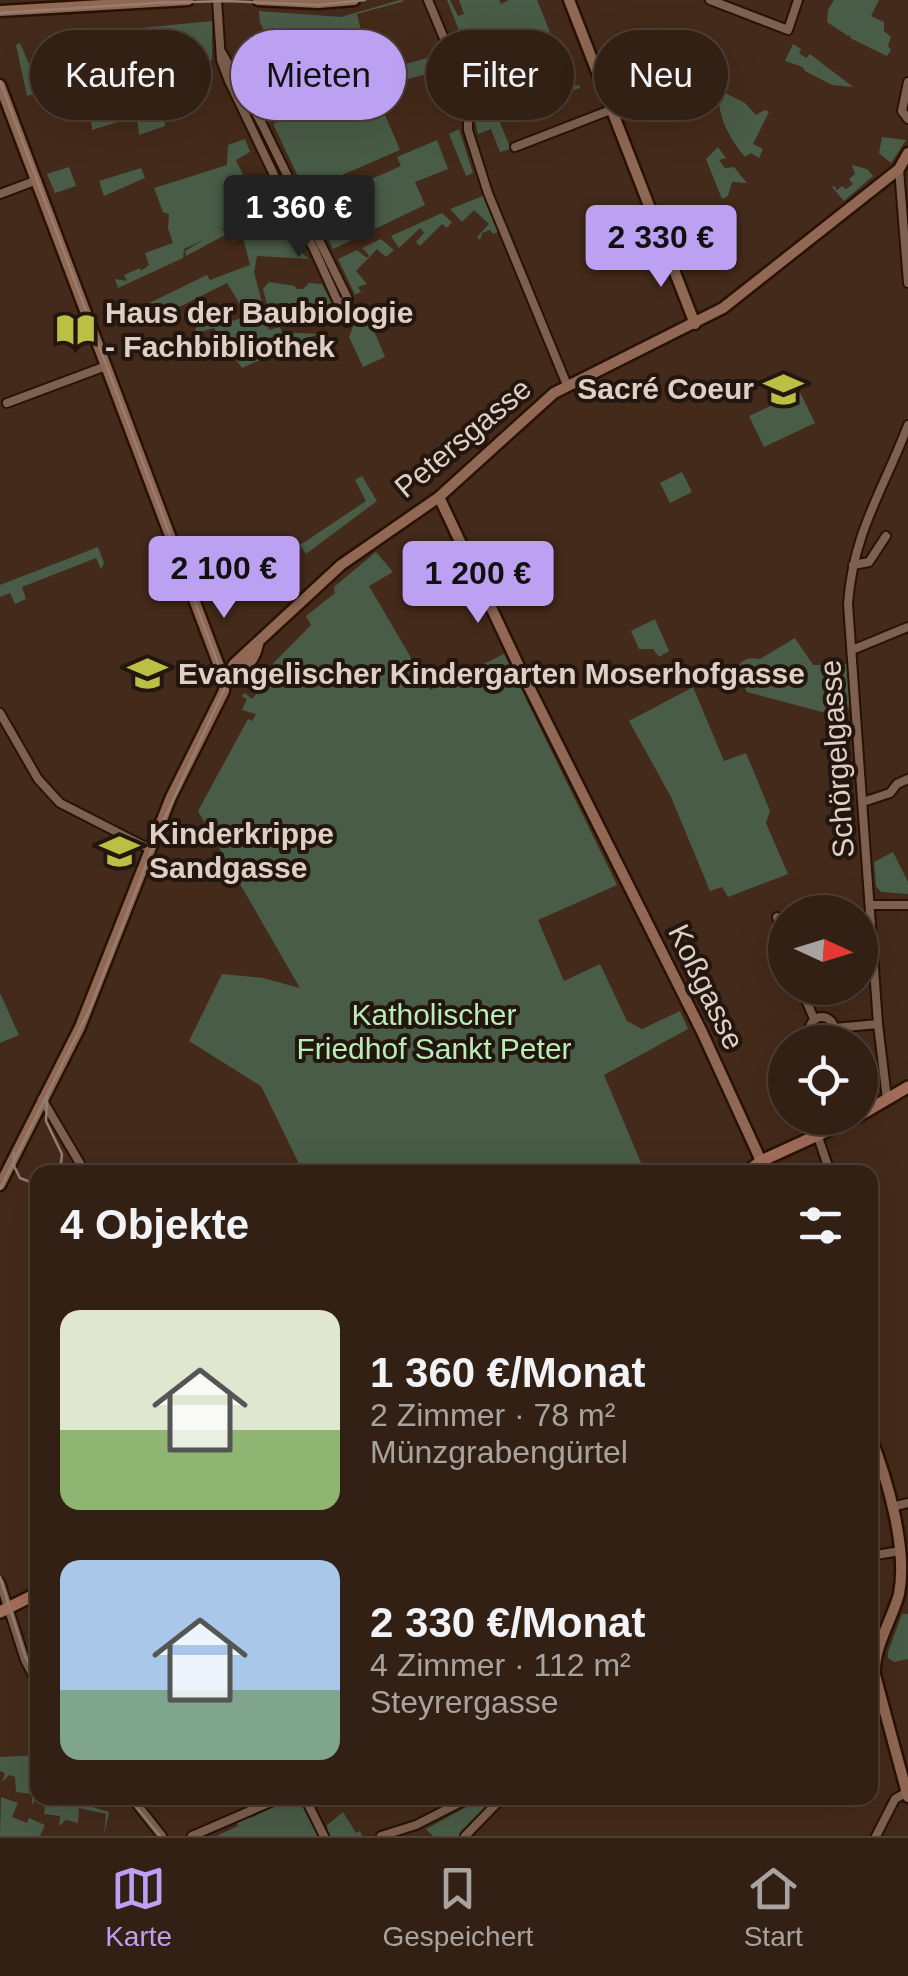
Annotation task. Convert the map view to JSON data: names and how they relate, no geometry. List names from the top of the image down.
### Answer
{
  "streets": {
    "main road": ["Petersgasse", "Koßgasse"],
    "street": ["Schörgelgasse"]
  },
  "crossings": [
    ["Petersgasse", "Koßgasse"]
  ],
  "parks": ["Katholischer Friedhof Sankt Peter"],
  "places": {
    "library": ["Haus der Baubiologie - Fachbibliothek"],
    "school or university": ["Sacré Coeur", "Evangelischer Kindergarten Moserhofgasse", "Kinderkrippe Sandgasse"]
  },
  "north": "right",
  "page": {
    "chip": [
      "Kaufen",
      "Mieten",
      "Filter",
      "Neu"
    ],
    "price": [
      "1 360 €",
      "2 330 €",
      "2 100 €",
      "1 200 €"
    ],
    "heading": "4 Objekte",
    "list": [
      {
        "name": "1 360 €/Monat",
        "note": "2 Zimmer · 78 m² · Münzgrabengürtel"
      },
      {
        "name": "2 330 €/Monat",
        "note": "4 Zimmer · 112 m² · Steyrergasse"
      }
    ],
    "tabs": ["Karte", "Gespeichert", "Start"]
  }
}
